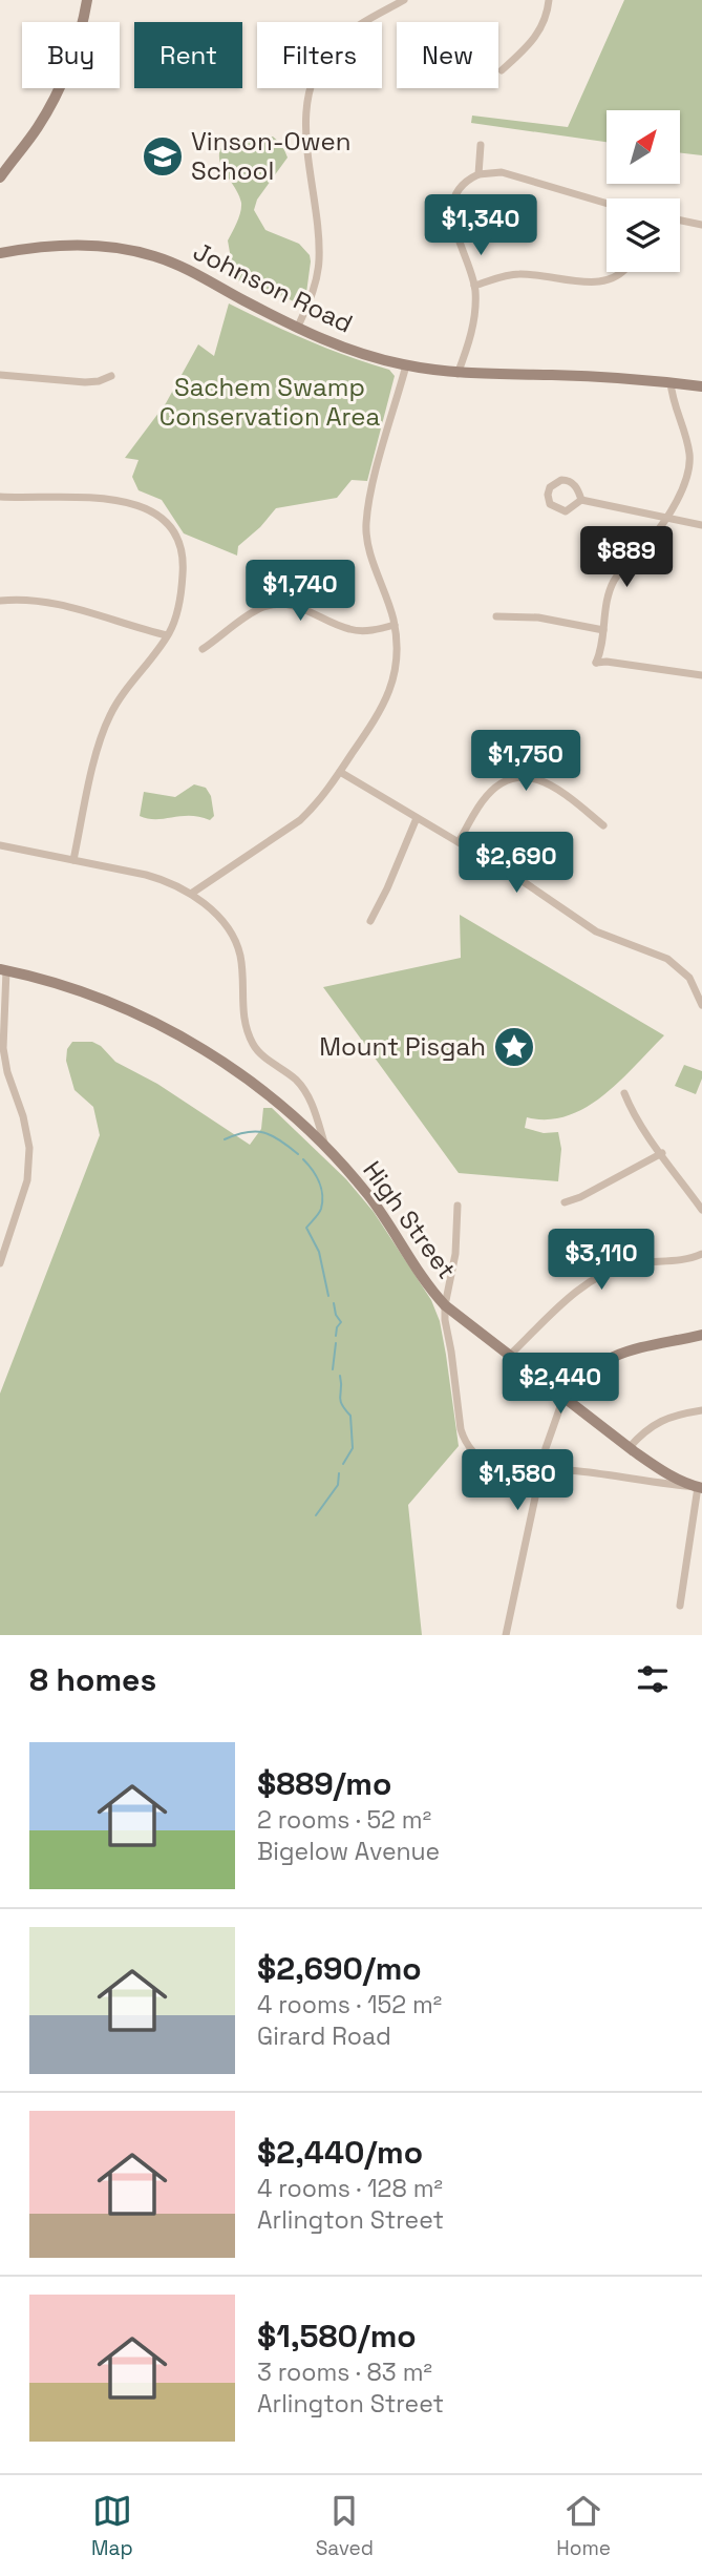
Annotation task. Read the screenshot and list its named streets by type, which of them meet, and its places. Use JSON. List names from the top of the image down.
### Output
{
  "streets": {
    "street": ["Johnson Road", "High Street"]
  },
  "parks": ["Sachem Swamp Conservation Area"],
  "places": {
    "school or university": ["Vinson-Owen School"],
    "place": ["Mount Pisgah"]
  },
  "north": "top right",
  "page": {
    "chip": [
      "Buy",
      "Rent",
      "Filters",
      "New"
    ],
    "price": [
      "$1,340",
      "$889",
      "$1,740",
      "$1,750",
      "$2,690",
      "$3,110",
      "$2,440",
      "$1,580"
    ],
    "heading": "8 homes",
    "list": [
      {
        "name": "$889/mo",
        "note": "2 rooms · 52 m² · Bigelow Avenue"
      },
      {
        "name": "$2,690/mo",
        "note": "4 rooms · 152 m² · Girard Road"
      },
      {
        "name": "$2,440/mo",
        "note": "4 rooms · 128 m² · Arlington Street"
      },
      {
        "name": "$1,580/mo",
        "note": "3 rooms · 83 m² · Arlington Street"
      }
    ],
    "tabs": ["Map", "Saved", "Home"]
  }
}
